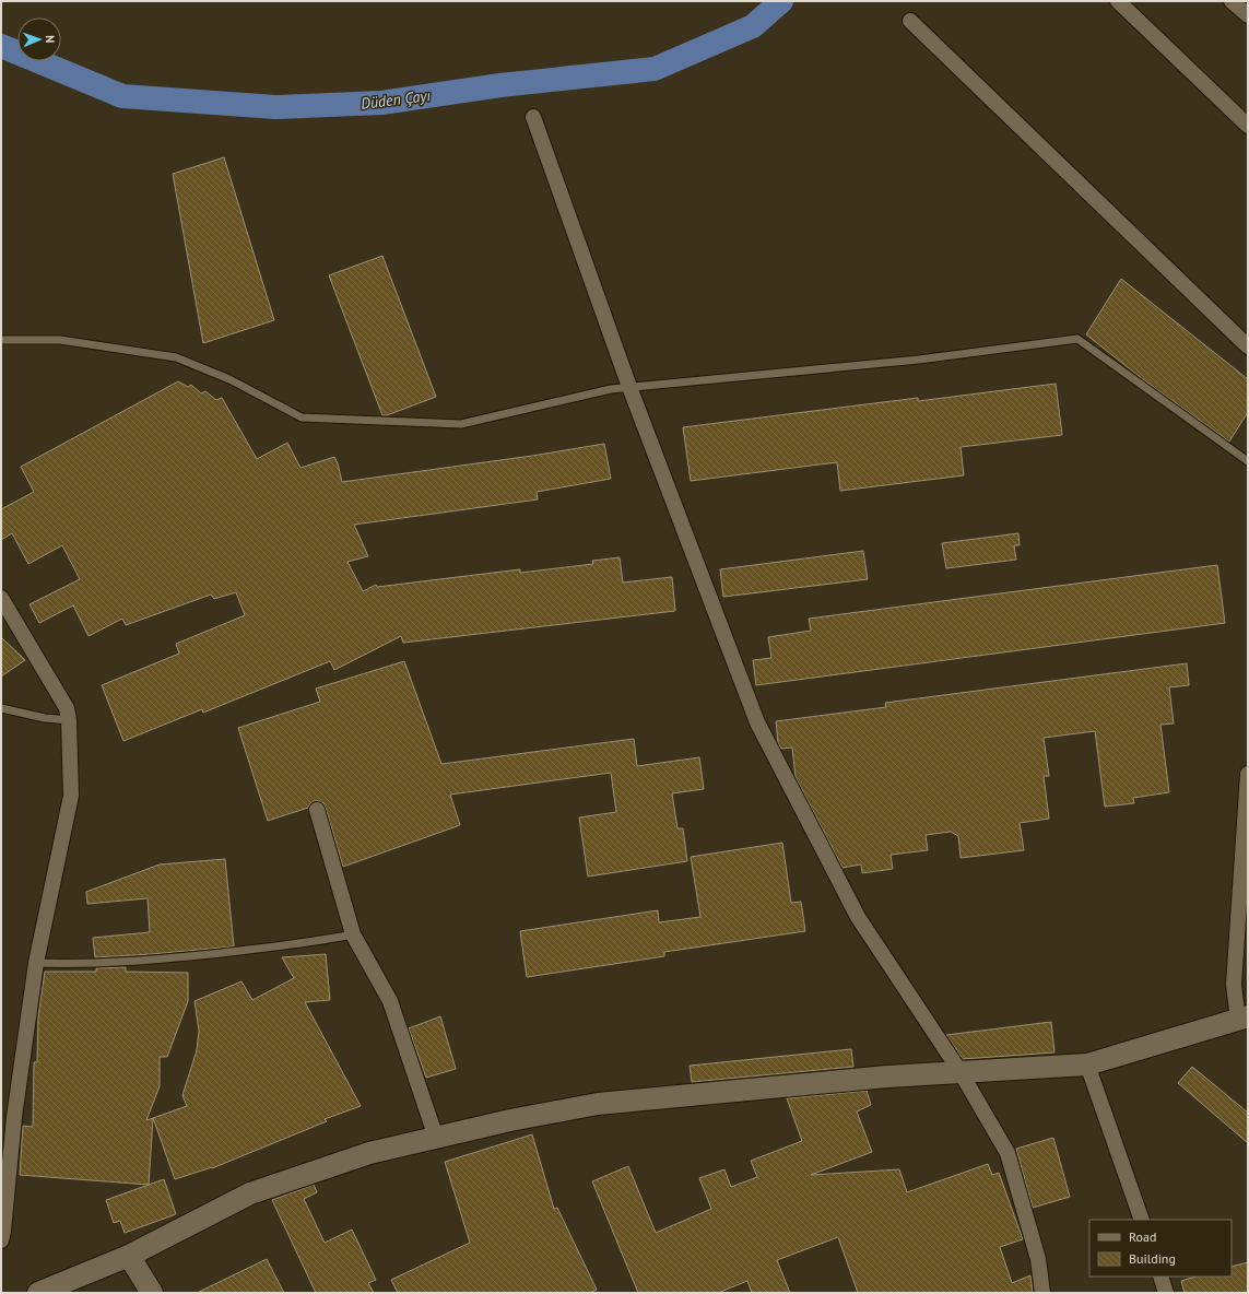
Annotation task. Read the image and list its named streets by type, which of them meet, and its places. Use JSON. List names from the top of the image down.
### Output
{
  "water": ["Düden Çayı"],
  "legend": ["Road", "Building"],
  "north": "right"
}
